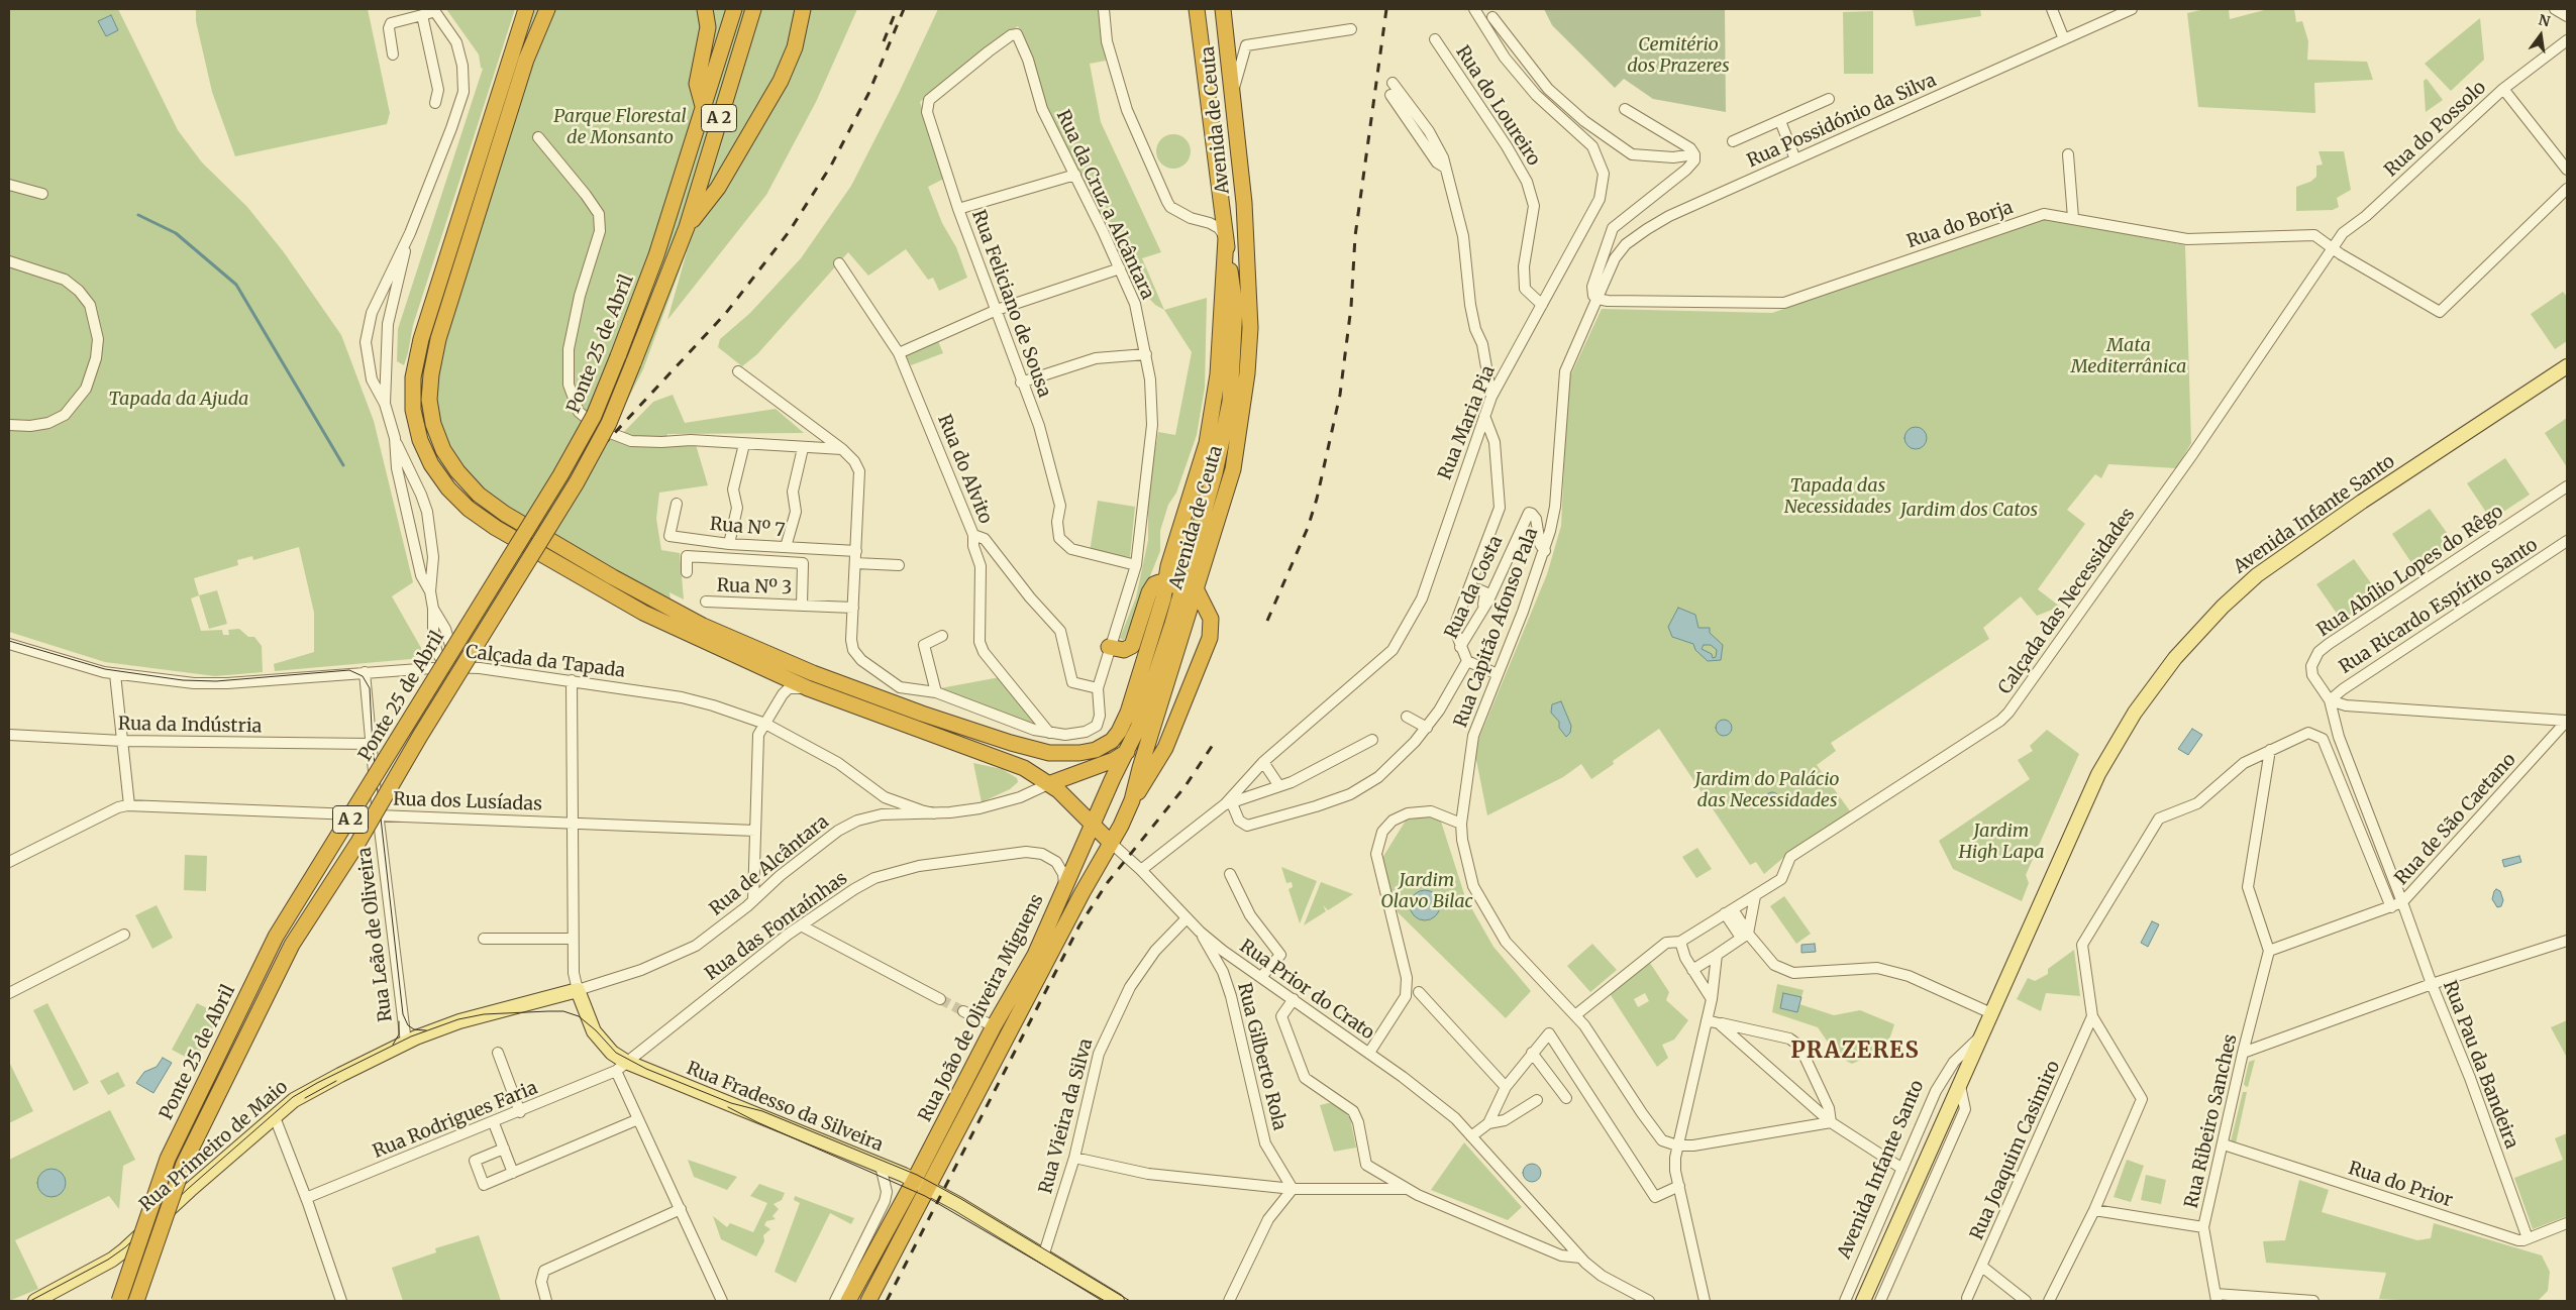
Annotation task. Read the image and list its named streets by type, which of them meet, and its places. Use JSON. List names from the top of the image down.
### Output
{
  "streets": {
    "highway": [
      "A 2",
      "Avenida de Ceuta",
      "Ponte 25 de Abril",
      "Rua João de Oliveira Miguens"
    ],
    "main road": ["Avenida Infante Santo", "Rua Fradesso da Silveira", "Rua Primeiro de Maio"],
    "street": [
      "Rua do Loureiro",
      "Rua Possidónio da Silva",
      "Rua do Possolo",
      "Rua da Cruz a Alcântara",
      "Rua do Borja",
      "Rua Feliciano de Sousa",
      "Rua Maria Pia",
      "Rua do Alvito",
      "Rua Nº 7",
      "Rua Abílio Lopes do Rêgo",
      "Rua Nº 3",
      "Rua da Costa",
      "Calçada das Necessidades",
      "Rua Ricardo Espírito Santo",
      "Rua Capitão Afonso Pala",
      "Calçada da Tapada",
      "Rua da Indústria",
      "Rua dos Lusíadas",
      "Rua de São Caetano",
      "Rua de Alcântara",
      "Rua das Fontaínhas",
      "Rua Leão de Oliveira",
      "Rua Prior do Crato",
      "Rua Gilberto Rola",
      "Rua Pau da Bandeira",
      "Rua Vieira da Silva",
      "Rua Rodrigues Faria",
      "Rua Ribeiro Sanches",
      "Rua Joaquim Casimiro",
      "Rua do Prior"
    ]
  },
  "crossings": [
    ["Rua do Loureiro", "Rua Maria Pia"],
    ["A 2", "Ponte 25 de Abril"],
    ["Avenida de Ceuta", "Rua Prior do Crato"],
    ["Avenida de Ceuta", "Rua João de Oliveira Miguens"],
    ["Rua Possidónio da Silva", "Rua do Borja"],
    ["Rua Possidónio da Silva", "Rua Capitão Afonso Pala"],
    ["Rua do Possolo", "Rua do Borja"],
    ["Rua do Possolo", "Calçada das Necessidades"],
    ["Rua da Cruz a Alcântara", "Rua Feliciano de Sousa"],
    ["Rua da Cruz a Alcântara", "Rua do Alvito"],
    ["Rua do Borja", "Calçada das Necessidades"],
    ["Rua do Borja", "Rua Capitão Afonso Pala"],
    ["Rua Maria Pia", "Rua da Costa"],
    ["Rua Abílio Lopes do Rêgo", "Rua Ricardo Espírito Santo"],
    ["Rua Abílio Lopes do Rêgo", "Rua Pau da Bandeira"],
    ["Rua da Costa", "Rua Capitão Afonso Pala"],
    ["Rua Ricardo Espírito Santo", "Rua Pau da Bandeira"],
    ["Calçada da Tapada", "Rua de Alcântara"],
    ["Calçada da Tapada", "Rua Leão de Oliveira"],
    ["Rua da Indústria", "Rua Leão de Oliveira"],
    ["Rua dos Lusíadas", "Rua Leão de Oliveira"],
    ["Rua de São Caetano", "Rua Pau da Bandeira"],
    ["Rua de São Caetano", "Rua Ribeiro Sanches"],
    ["Rua de Alcântara", "Rua Fradesso da Silveira"],
    ["Rua de Alcântara", "Rua Primeiro de Maio"],
    ["Rua das Fontaínhas", "Rua João de Oliveira Miguens"],
    ["Rua das Fontaínhas", "Rua Fradesso da Silveira"],
    ["Rua das Fontaínhas", "Rua Rodrigues Faria"],
    ["Rua Leão de Oliveira", "Rua Primeiro de Maio"],
    ["Rua Prior do Crato", "Rua João de Oliveira Miguens"],
    ["Rua Prior do Crato", "Rua Gilberto Rola"],
    ["Rua Prior do Crato", "Rua Vieira da Silva"],
    ["Rua João de Oliveira Miguens", "Rua Fradesso da Silveira"],
    ["Rua Pau da Bandeira", "Rua do Prior"],
    ["Rua Fradesso da Silveira", "Rua Vieira da Silva"],
    ["Rua Fradesso da Silveira", "Rua Rodrigues Faria"],
    ["Rua Fradesso da Silveira", "Rua Primeiro de Maio"],
    ["Rua Ribeiro Sanches", "Rua do Prior"]
  ],
  "districts": ["PRAZERES"],
  "parks": [
    "Cemitério dos Prazeres",
    "Parque Florestal de Monsanto",
    "Mata Mediterrânica",
    "Tapada da Ajuda",
    "Tapada das Necessidades",
    "Jardim dos Catos",
    "Jardim do Palácio das Necessidades",
    "Jardim High Lapa",
    "Jardim Olavo Bilac"
  ],
  "north": "top"
}
